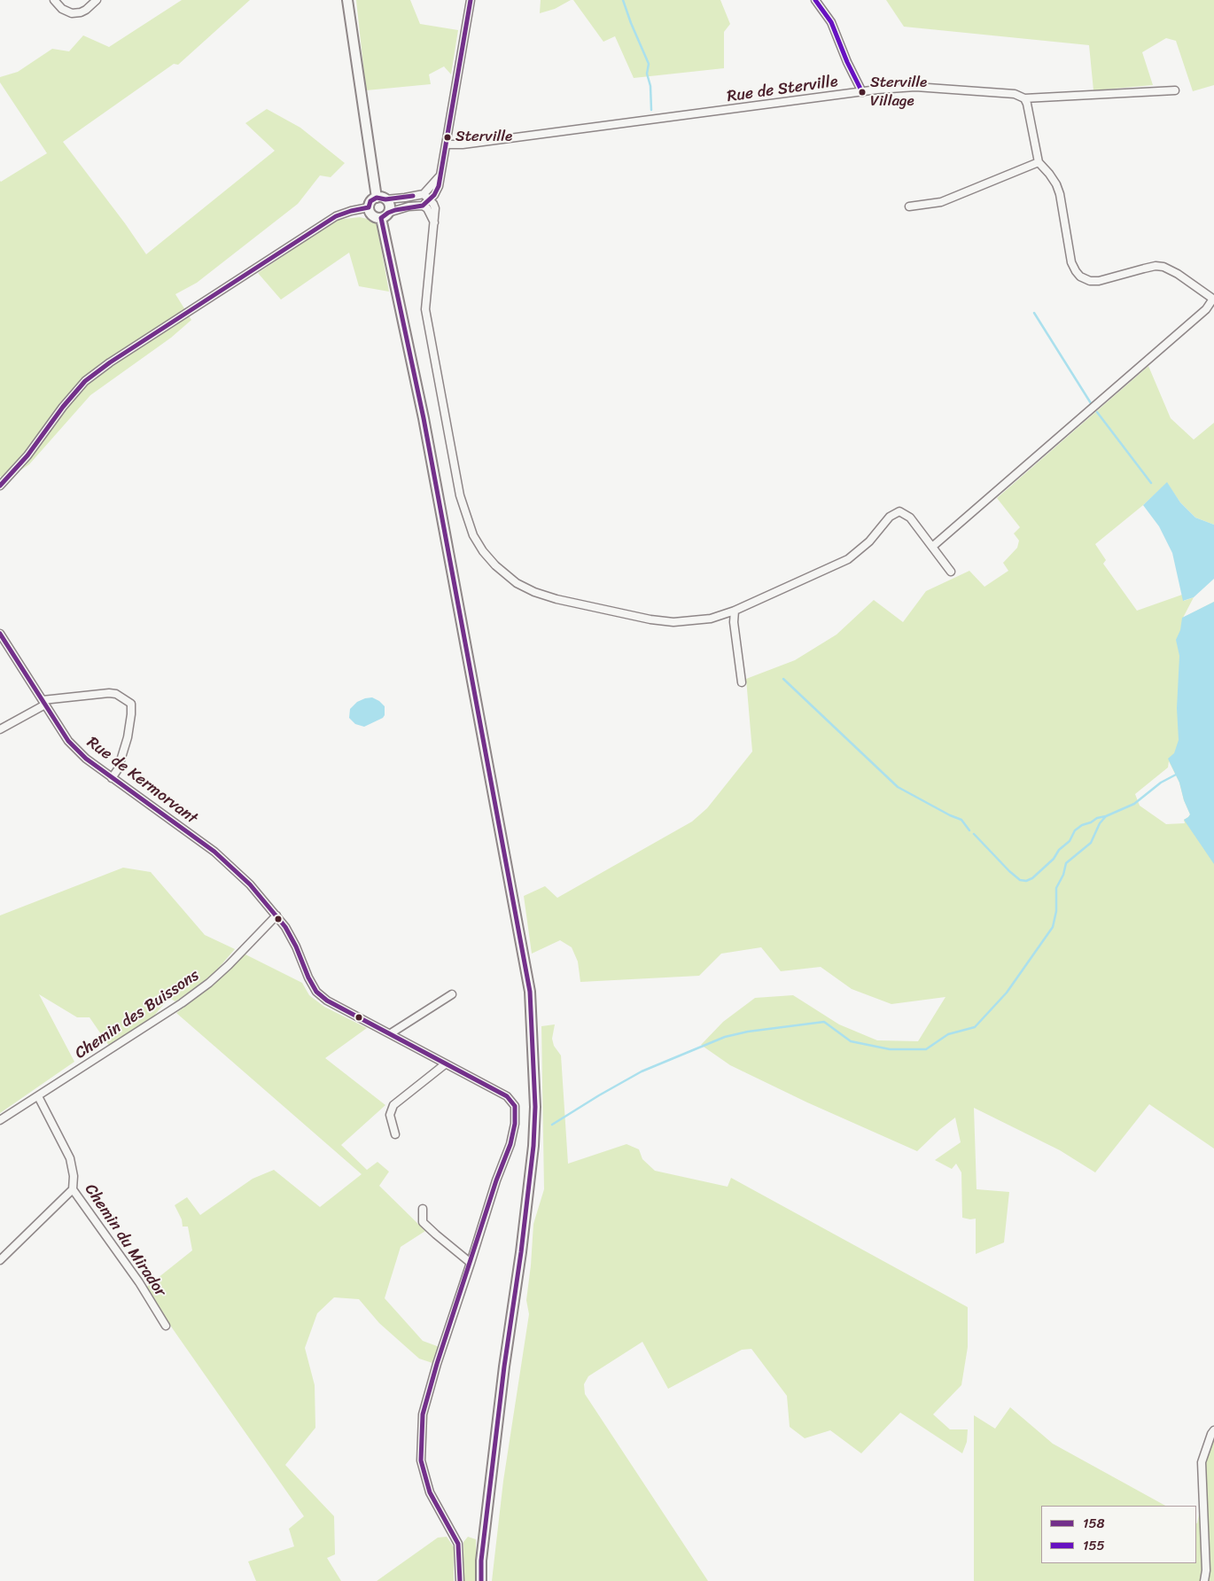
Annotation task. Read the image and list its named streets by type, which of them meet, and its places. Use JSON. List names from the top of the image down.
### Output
{
  "streets": {
    "street": [
      "Rue de Sterville",
      "Rue de Kermorvant",
      "Chemin des Buissons",
      "Chemin du Mirador"
    ]
  },
  "crossings": [
    ["Rue de Kermorvant", "Chemin des Buissons"],
    ["Chemin des Buissons", "Chemin du Mirador"]
  ],
  "places": ["Sterville Village", "Sterville"],
  "lines": ["transit line 158", "transit line 155"],
  "legend": ["158", "155"]
}
